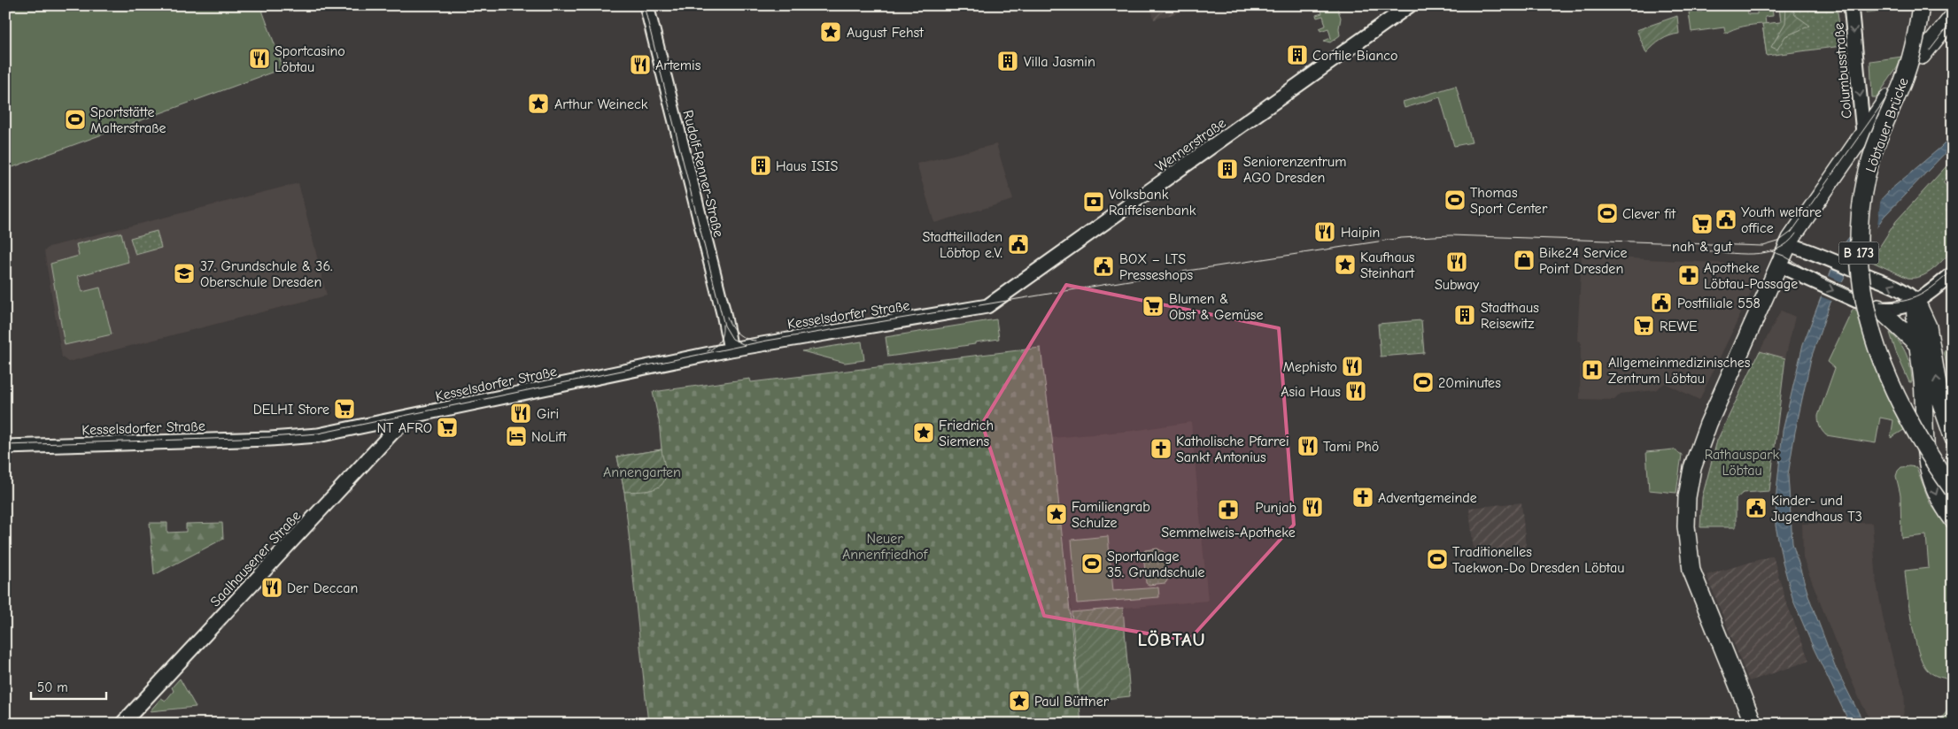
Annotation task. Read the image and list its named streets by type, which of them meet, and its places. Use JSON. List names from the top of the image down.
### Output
{
  "streets": {
    "main road": ["Löbtauer Brücke", "B 173"],
    "street": [
      "Columbusstraße",
      "Wernerstraße",
      "Rudolf-Renner-Straße",
      "Kesselsdorfer Straße",
      "Saalhausener Straße"
    ]
  },
  "crossings": [
    ["Wernerstraße", "Kesselsdorfer Straße"],
    ["Rudolf-Renner-Straße", "Kesselsdorfer Straße"],
    ["Kesselsdorfer Straße", "Saalhausener Straße"]
  ],
  "one_way": ["Columbusstraße"],
  "districts": ["LÖBTAU"],
  "parks": ["Rathauspark Löbtau", "Annengarten", "Neuer Annenfriedhof"],
  "places": {
    "place": [
      "August Fehst",
      "Arthur Weineck",
      "Kaufhaus Steinhart",
      "Friedrich Siemens",
      "Familiengrab Schulze",
      "Paul Büttner"
    ],
    "building": [
      "Cortile Bianco",
      "Villa Jasmin",
      "Haus ISIS",
      "Seniorenzentrum AGO Dresden",
      "Stadthaus Reisewitz"
    ],
    "restaurant": [
      "Sportcasino Löbtau",
      "Artemis",
      "Haipin",
      "Subway",
      "Mephisto",
      "Asia Haus",
      "Giri",
      "Tami Phö",
      "Punjab",
      "Der Deccan"
    ],
    "sports": [
      "Sportstätte Malterstraße",
      "Thomas Sport Center",
      "Clever fit",
      "20minutes",
      "Traditionelles Taekwon-Do Dresden Löbtau",
      "Sportanlage 35. Grundschule"
    ],
    "bank": ["Volksbank Raiffeisenbank"],
    "public building": [
      "Youth welfare office",
      "Stadtteilladen Löbtop e.V.",
      "BOX – LTS Presseshops",
      "Postfiliale 558",
      "Kinder- und Jugendhaus T3"
    ],
    "supermarket": [
      "nah & gut",
      "Blumen & Obst & Gemüse",
      "REWE",
      "DELHI Store",
      "NT AFRO"
    ],
    "shop": ["Bike24 Service Point Dresden"],
    "school or university": ["37. Grundschule & 36. Oberschule Dresden"],
    "pharmacy": ["Apotheke Löbtau-Passage", "Semmelweis-Apotheke"],
    "hospital": ["Allgemeinmedizinisches Zentrum Löbtau"],
    "hotel": ["NoLift"],
    "church": ["Katholische Pfarrei Sankt Antonius", "Adventgemeinde"]
  },
  "scale_bar": "50 m"
}
